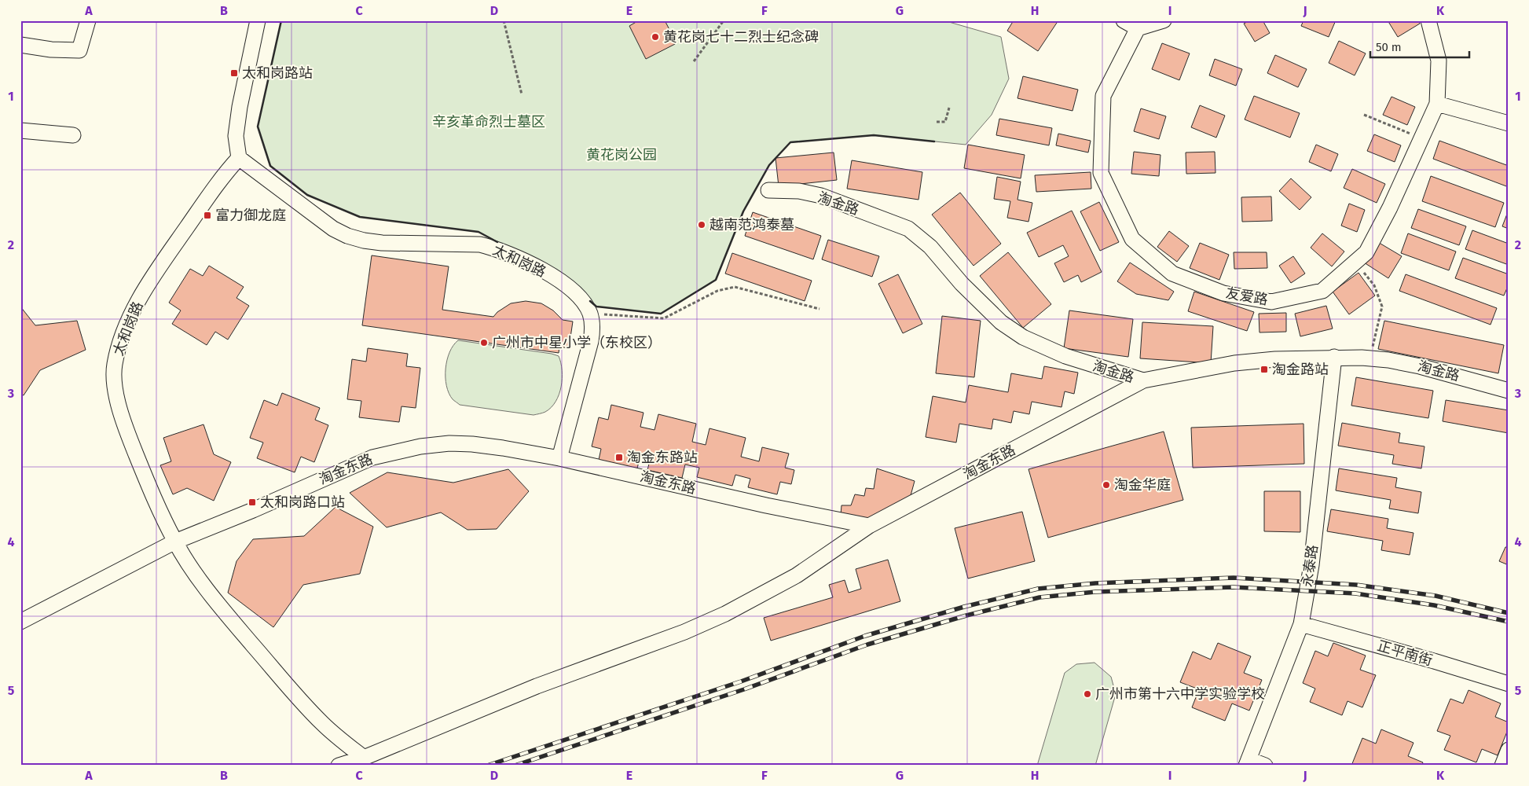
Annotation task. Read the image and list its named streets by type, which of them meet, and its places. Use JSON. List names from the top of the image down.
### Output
{
  "streets": {
    "street": [
      "淘金路",
      "太和岗路",
      "友爱路",
      "淘金东路",
      "永泰路",
      "正平南街"
    ]
  },
  "crossings": [
    ["淘金路", "淘金东路"],
    ["淘金路", "永泰路"],
    ["太和岗路", "淘金东路"],
    ["永泰路", "正平南街"]
  ],
  "parks": ["辛亥革命烈士墓区", "黄花岗公园"],
  "places": {
    "other": [
      "黄花岗七十二烈士纪念碑",
      "越南范鸿泰墓",
      "广州市中星小学（东校区）",
      "淘金华庭",
      "广州市第十六中学实验学校"
    ],
    "transit": [
      "太和岗路站",
      "富力御龙庭",
      "淘金路站",
      "淘金东路站",
      "太和岗路口站"
    ]
  },
  "scale_bar": "50 m",
  "grid": {
    "columns": [
      "A",
      "B",
      "C",
      "D",
      "E",
      "F",
      "G",
      "H",
      "I",
      "J",
      "K"
    ],
    "rows": [
      "1",
      "2",
      "3",
      "4",
      "5"
    ]
  }
}
